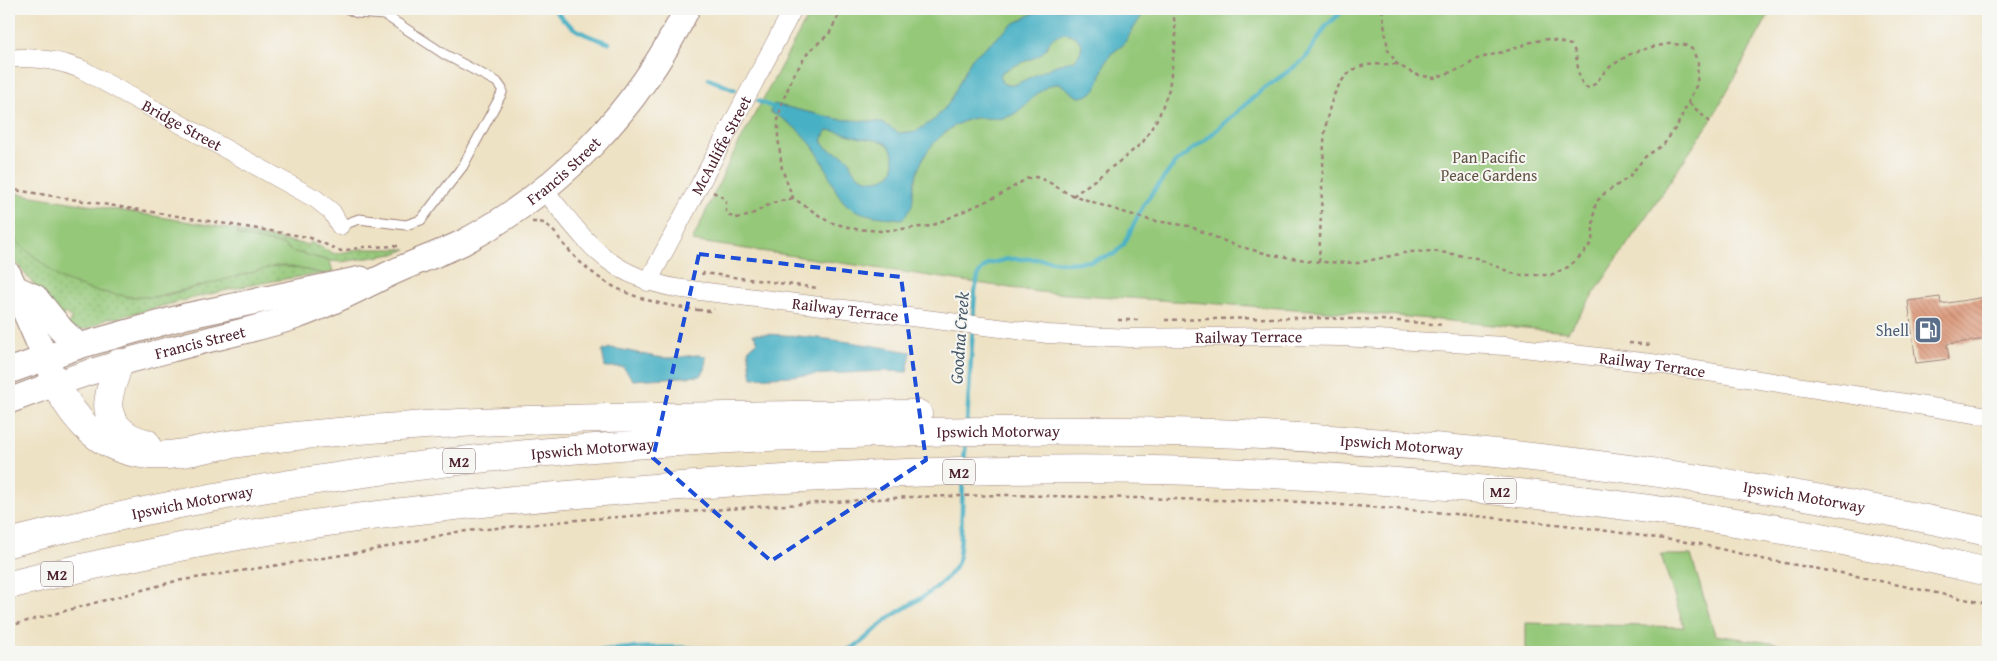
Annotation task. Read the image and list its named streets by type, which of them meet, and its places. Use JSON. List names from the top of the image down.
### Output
{
  "streets": {
    "highway": ["Ipswich Motorway", "M2"],
    "main road": ["Francis Street"],
    "street": ["Bridge Street", "McAuliffe Street", "Railway Terrace"]
  },
  "crossings": [
    ["McAuliffe Street", "Railway Terrace"],
    ["Francis Street", "Railway Terrace"]
  ],
  "water": ["Goodna Creek"],
  "parks": ["Pan Pacific Peace Gardens"],
  "places": {
    "fuel station": ["Shell"]
  }
}
